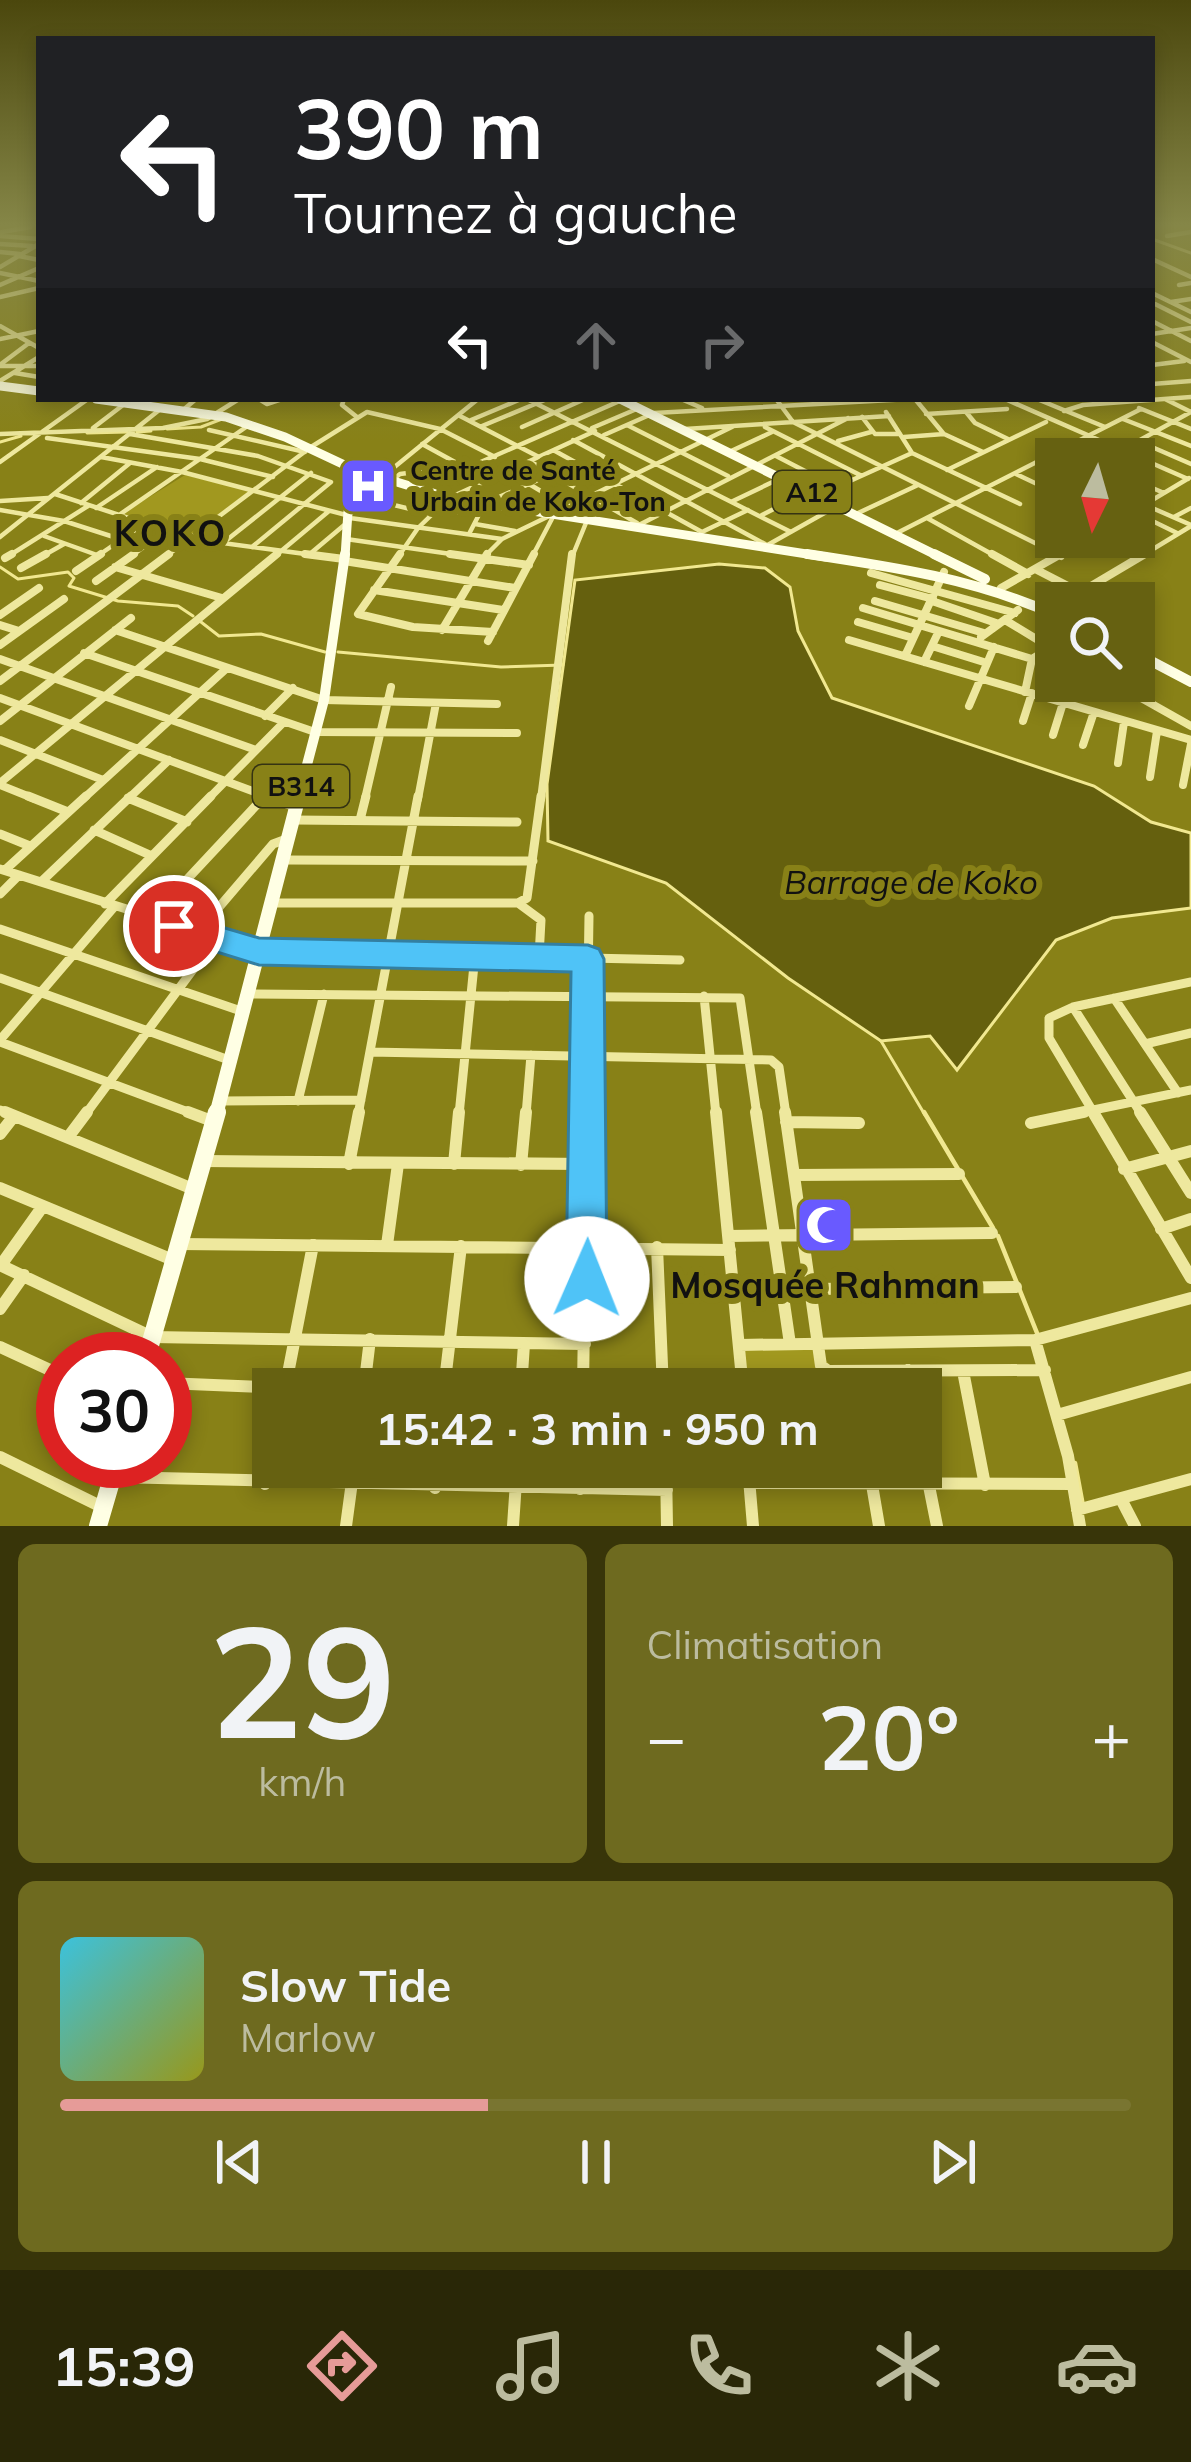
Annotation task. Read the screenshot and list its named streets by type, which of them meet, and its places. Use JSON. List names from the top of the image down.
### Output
{
  "streets": {
    "main road": ["A12", "B314"]
  },
  "crossings": [
    ["A12", "B314"]
  ],
  "districts": ["KOKO"],
  "water": ["Barrage de Koko"],
  "places": {
    "hospital": ["Centre de Santé Urbain de Koko-Ton"],
    "mosque": ["Mosquée Rahman"]
  },
  "north": "bottom",
  "page": {
    "turn": ["390 m", "Tournez à gauche"],
    "limit": "30",
    "trip": "15:42 · 3 min · 950 m",
    "tile": [
      ["29", "km/h"],
      "Climatisation"
    ],
    "heat": ["−", "20°", "+"],
    "song": ["Slow Tide", "Marlow"],
    "tabs": "15:39"
  }
}
